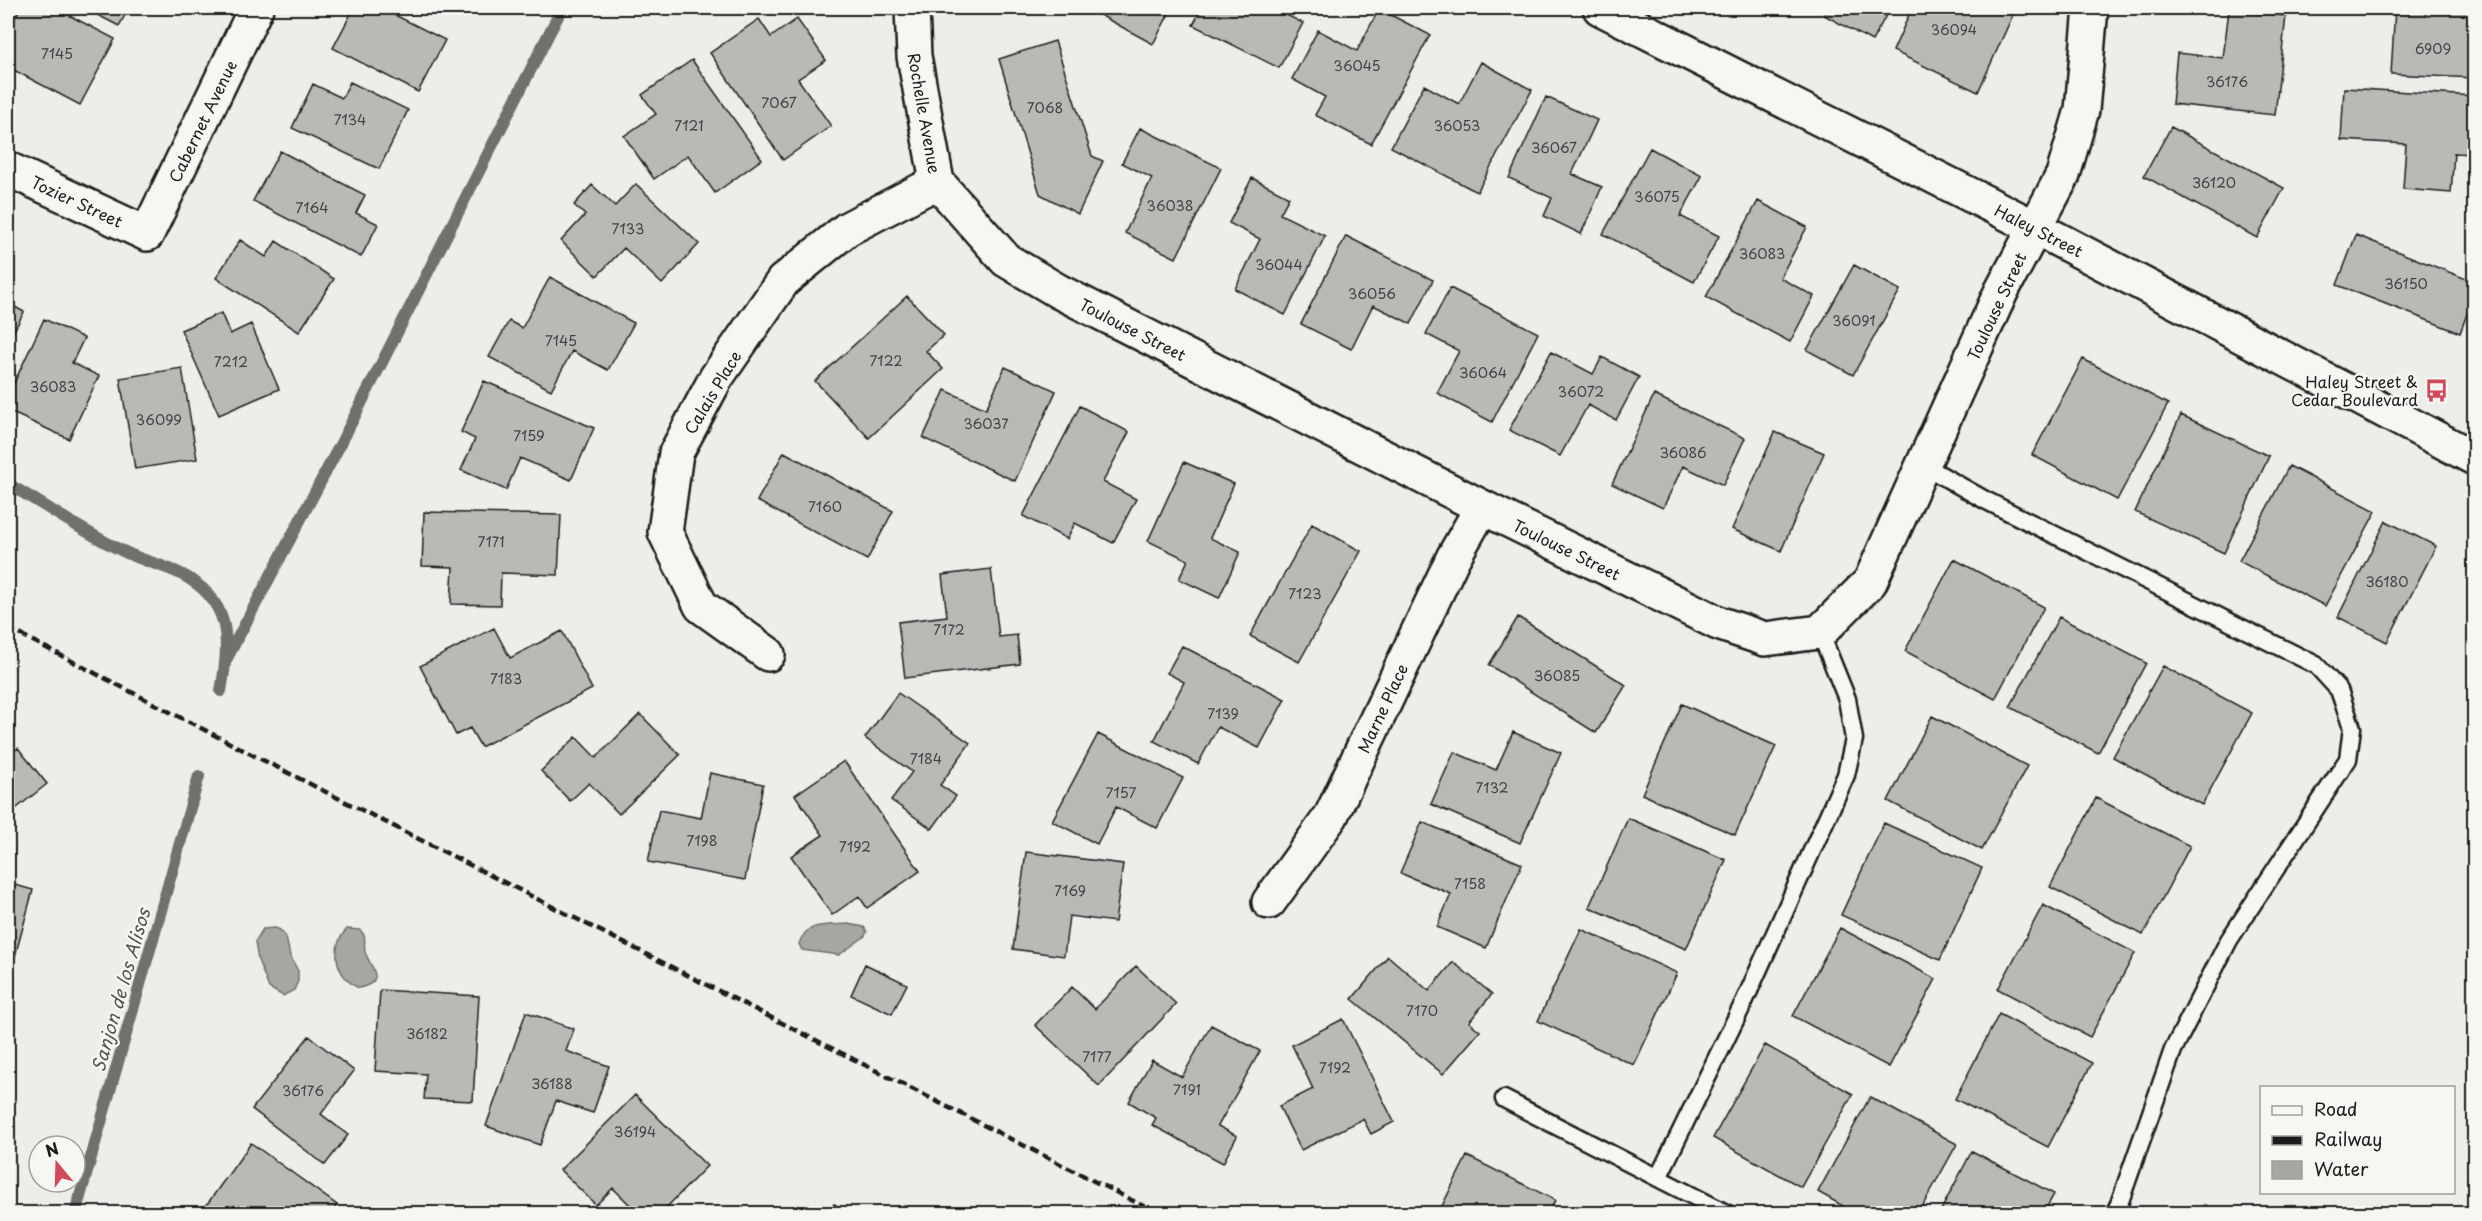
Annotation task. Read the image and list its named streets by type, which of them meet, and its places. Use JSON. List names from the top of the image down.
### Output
{
  "streets": {
    "street": [
      "Rochelle Avenue",
      "Cabernet Avenue",
      "Tozier Street",
      "Haley Street",
      "Toulouse Street",
      "Calais Place",
      "Marne Place"
    ]
  },
  "crossings": [
    ["Rochelle Avenue", "Toulouse Street"],
    ["Rochelle Avenue", "Calais Place"],
    ["Cabernet Avenue", "Tozier Street"],
    ["Haley Street", "Toulouse Street"],
    ["Toulouse Street", "Calais Place"],
    ["Toulouse Street", "Marne Place"]
  ],
  "water": ["Sanjon de los Alisos"],
  "places": {
    "bus stop": ["Haley Street & Cedar Boulevard"]
  },
  "house_numbers": [
    "36094",
    "6909",
    "7145",
    "36045",
    "36176",
    "7067",
    "7068",
    "7134",
    "7121",
    "36053",
    "36067",
    "36120",
    "36075",
    "36038",
    "7164",
    "7133",
    "36083",
    "36044",
    "36150",
    "36056",
    "36091",
    "7145",
    "7122",
    "7212",
    "36064",
    "36083",
    "36072",
    "36099",
    "36037",
    "7159",
    "36086",
    "7160",
    "7171",
    "36180",
    "7123",
    "7172",
    "36085",
    "7183",
    "7139",
    "7184",
    "7132",
    "7157",
    "7198",
    "7192",
    "7158",
    "7169",
    "7170",
    "36182",
    "7177",
    "7192",
    "36188",
    "7191",
    "36176",
    "36194"
  ],
  "legend": ["Road", "Railway", "Water"],
  "north": "top"
}
